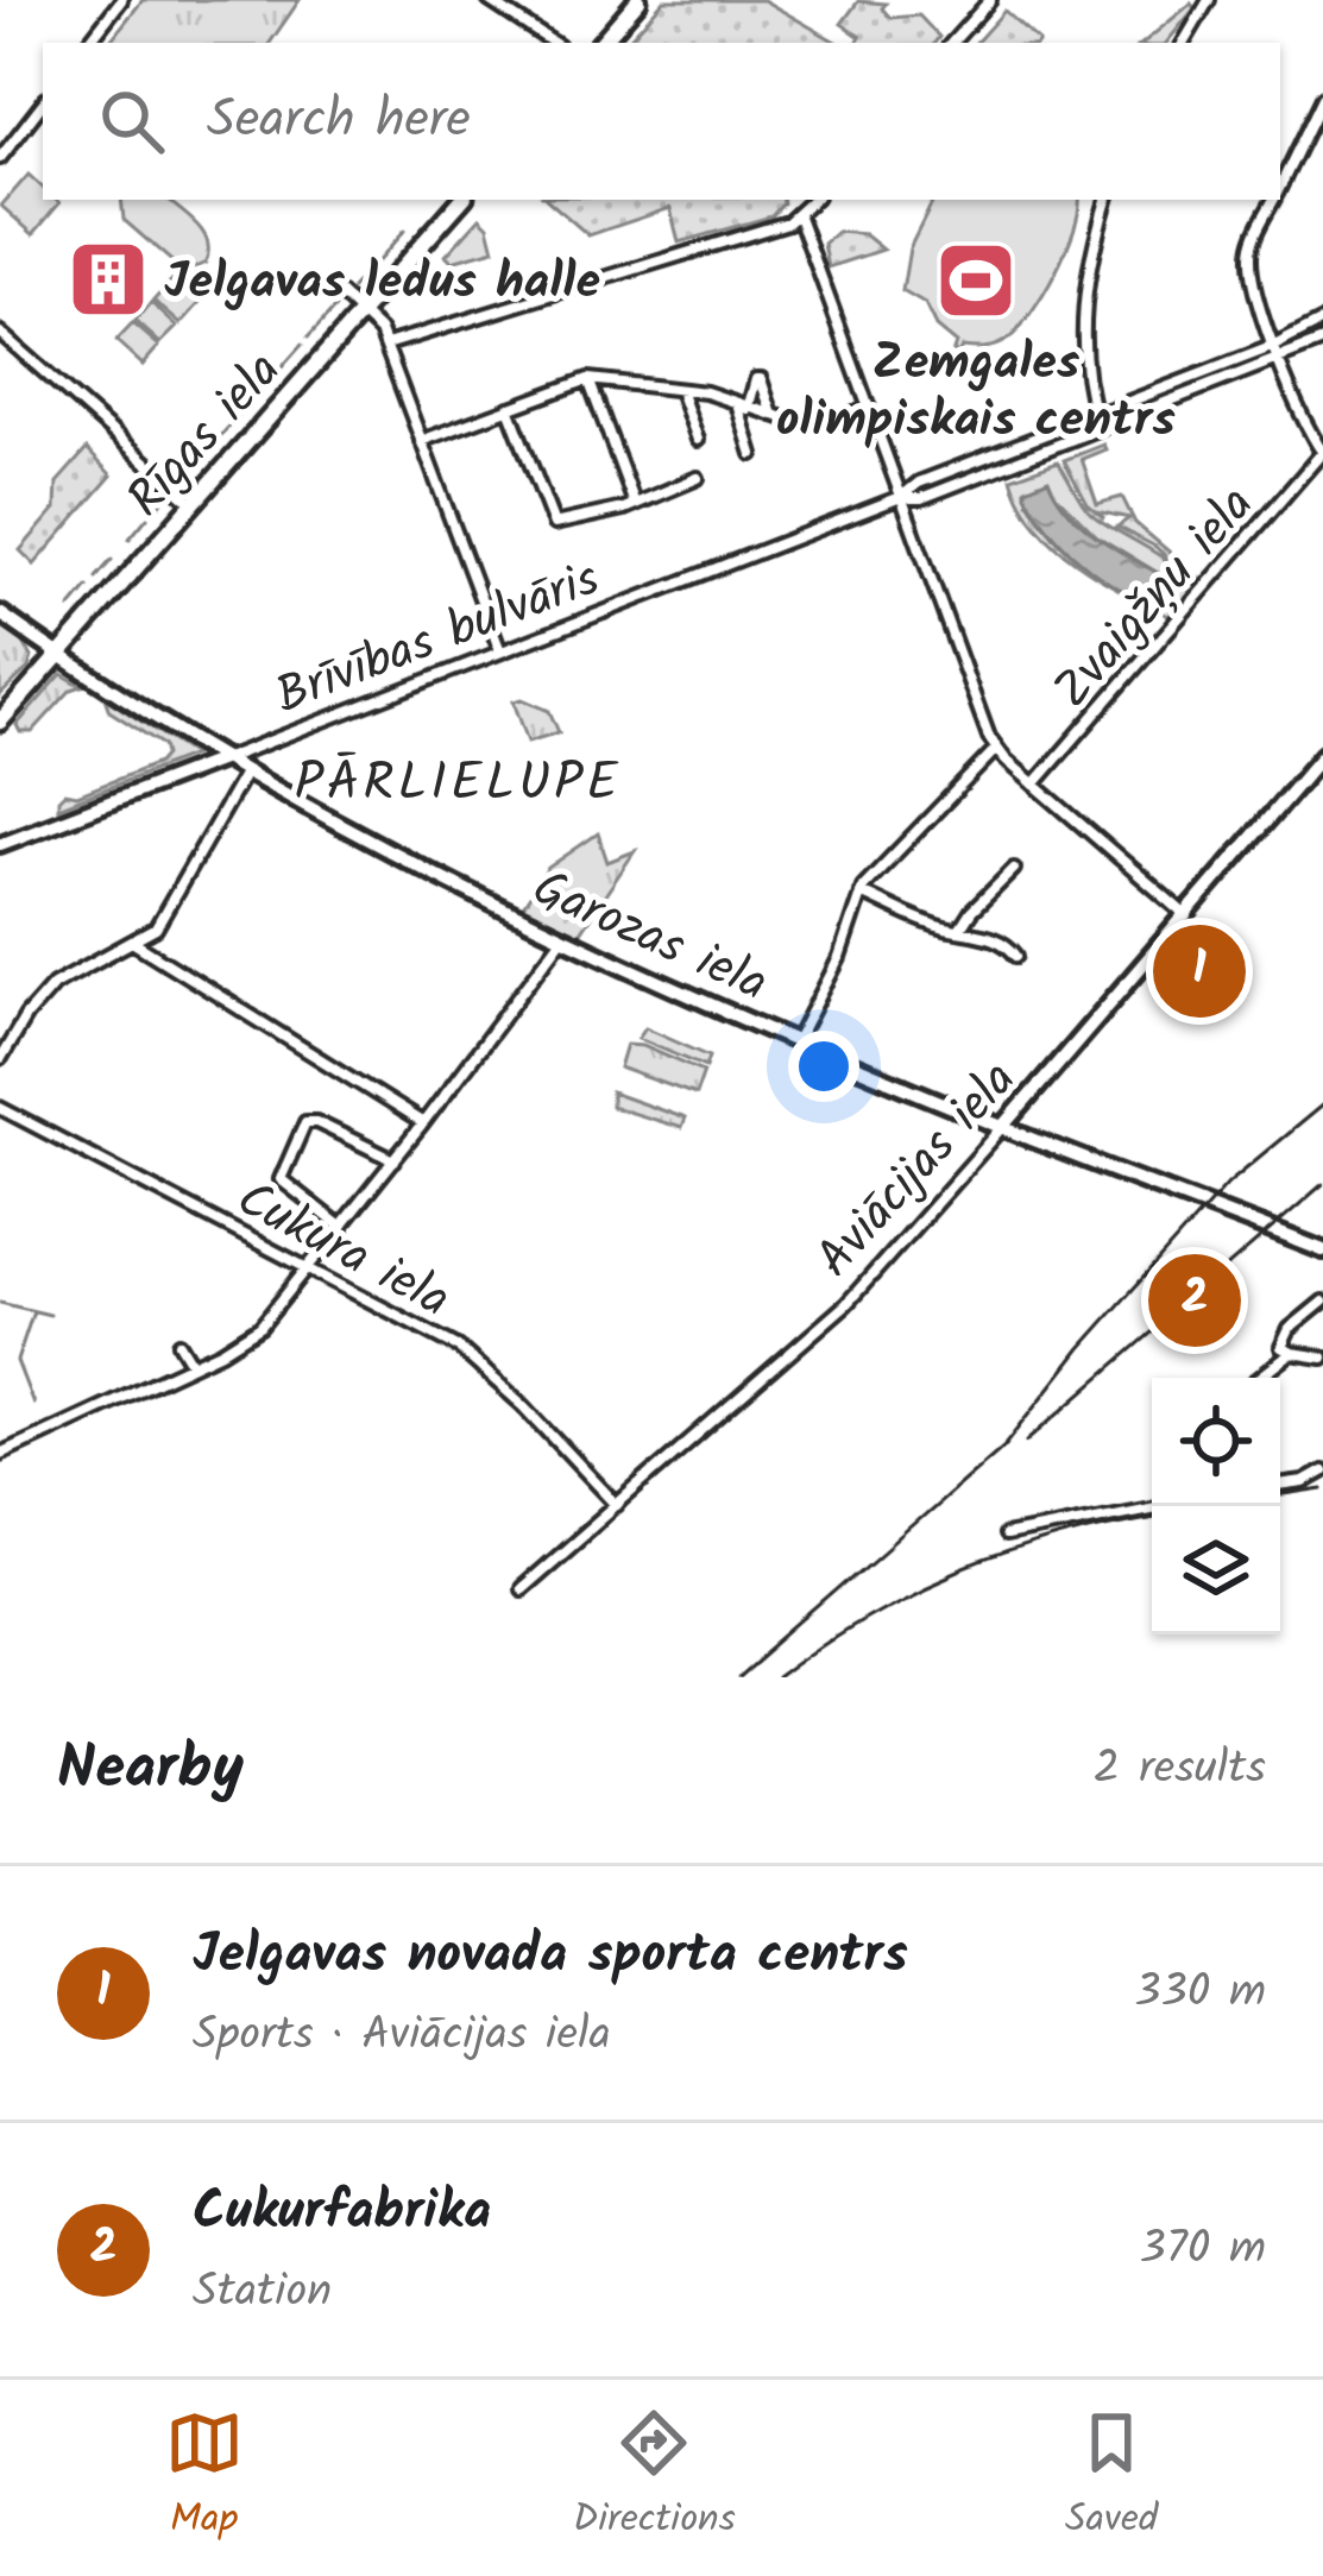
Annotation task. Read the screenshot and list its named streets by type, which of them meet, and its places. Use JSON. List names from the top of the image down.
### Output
{
  "streets": {
    "main road": [
      "Rīgas iela",
      "Brīvības bulvāris",
      "Garozas iela",
      "Aviācijas iela"
    ],
    "street": ["Zvaigžņu iela", "Cukura iela"]
  },
  "crossings": [
    ["Rīgas iela", "Garozas iela"],
    ["Brīvības bulvāris", "Garozas iela"],
    ["Garozas iela", "Aviācijas iela"],
    ["Aviācijas iela", "Cukura iela"]
  ],
  "districts": ["PĀRLIELUPE"],
  "places": {
    "building": ["Jelgavas ledus halle"],
    "sports": ["Zemgales olimpiskais centrs"]
  },
  "page": {
    "search": "Search here",
    "pins": ["1", "2"],
    "heading": ["Nearby", "2 results"],
    "list": [
      {
        "mark": "1",
        "name": "Jelgavas novada sporta centrs",
        "note": "Sports · Aviācijas iela",
        "value": "330 m"
      },
      {
        "mark": "2",
        "name": "Cukurfabrika",
        "note": "Station",
        "value": "370 m"
      }
    ],
    "nav": ["Map", "Directions", "Saved"]
  }
}
